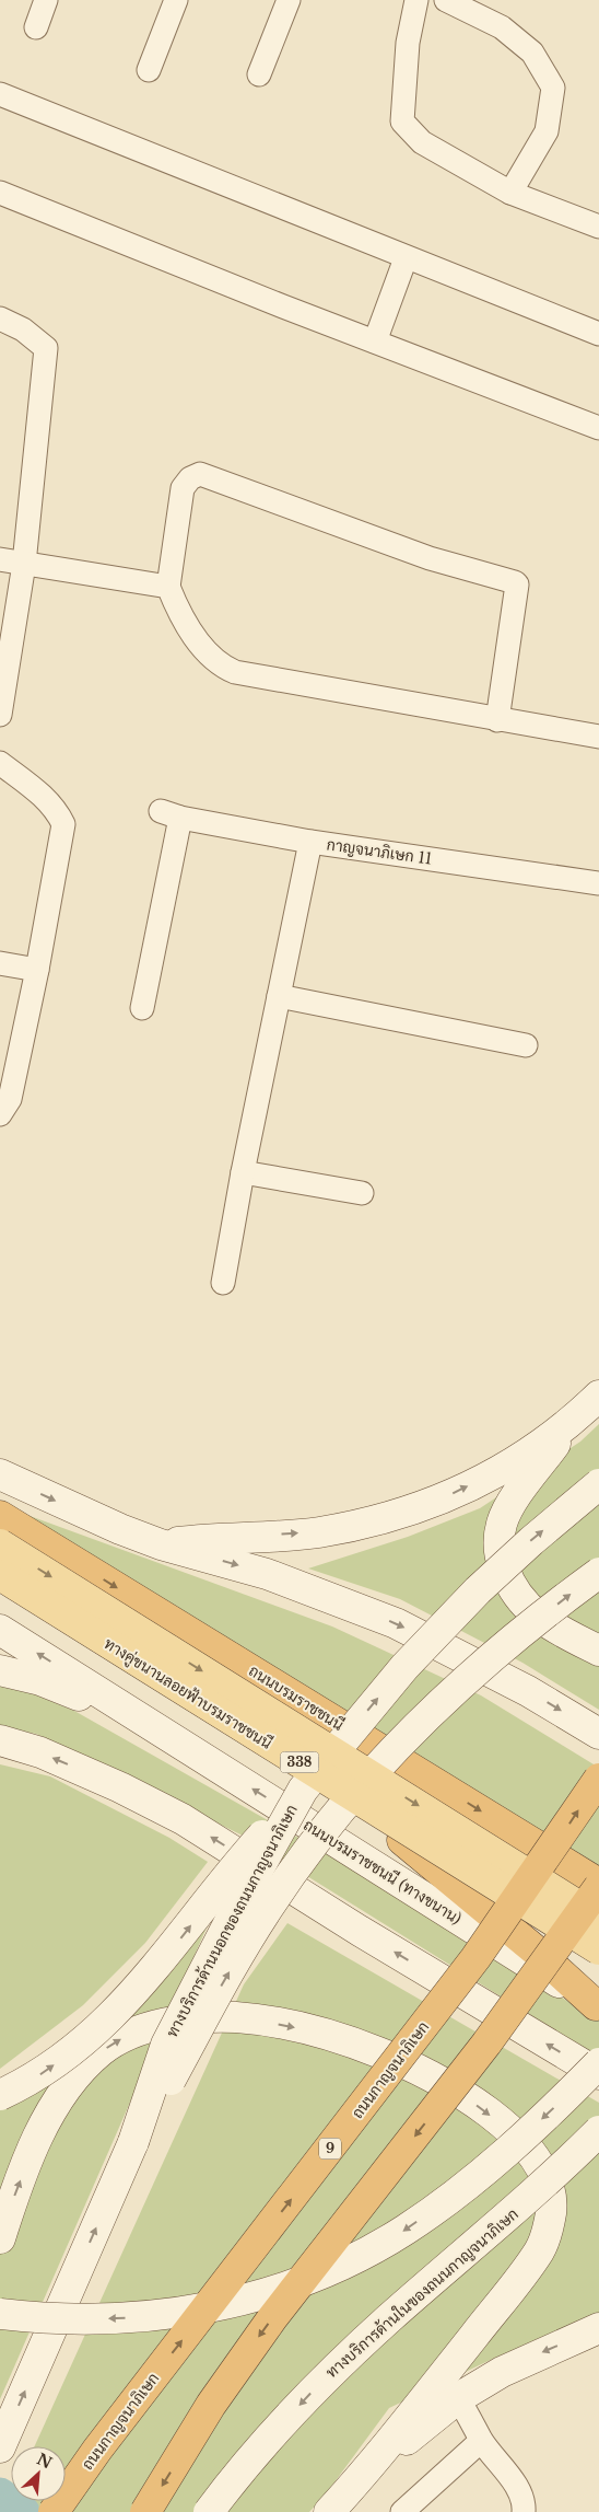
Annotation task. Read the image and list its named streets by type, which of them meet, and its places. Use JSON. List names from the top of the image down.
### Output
{
  "streets": {
    "highway": [
      "ถนนบรมราชชนนี",
      "338",
      "ถนนกาญจนาภิเษก",
      "9"
    ],
    "main road": [
      "ทางคู่ขนานลอยฟ้าบรมราชชนนี",
      "ถนนบรมราชชนนี (ทางขนาน)",
      "ทางบริการด้านนอกของถนนกาญจนาภิเษก",
      "ทางบริการด้านในของถนนกาญจนาภิเษก"
    ],
    "street": ["กาญจนาภิเษก 11"]
  },
  "north": "top right"
}
